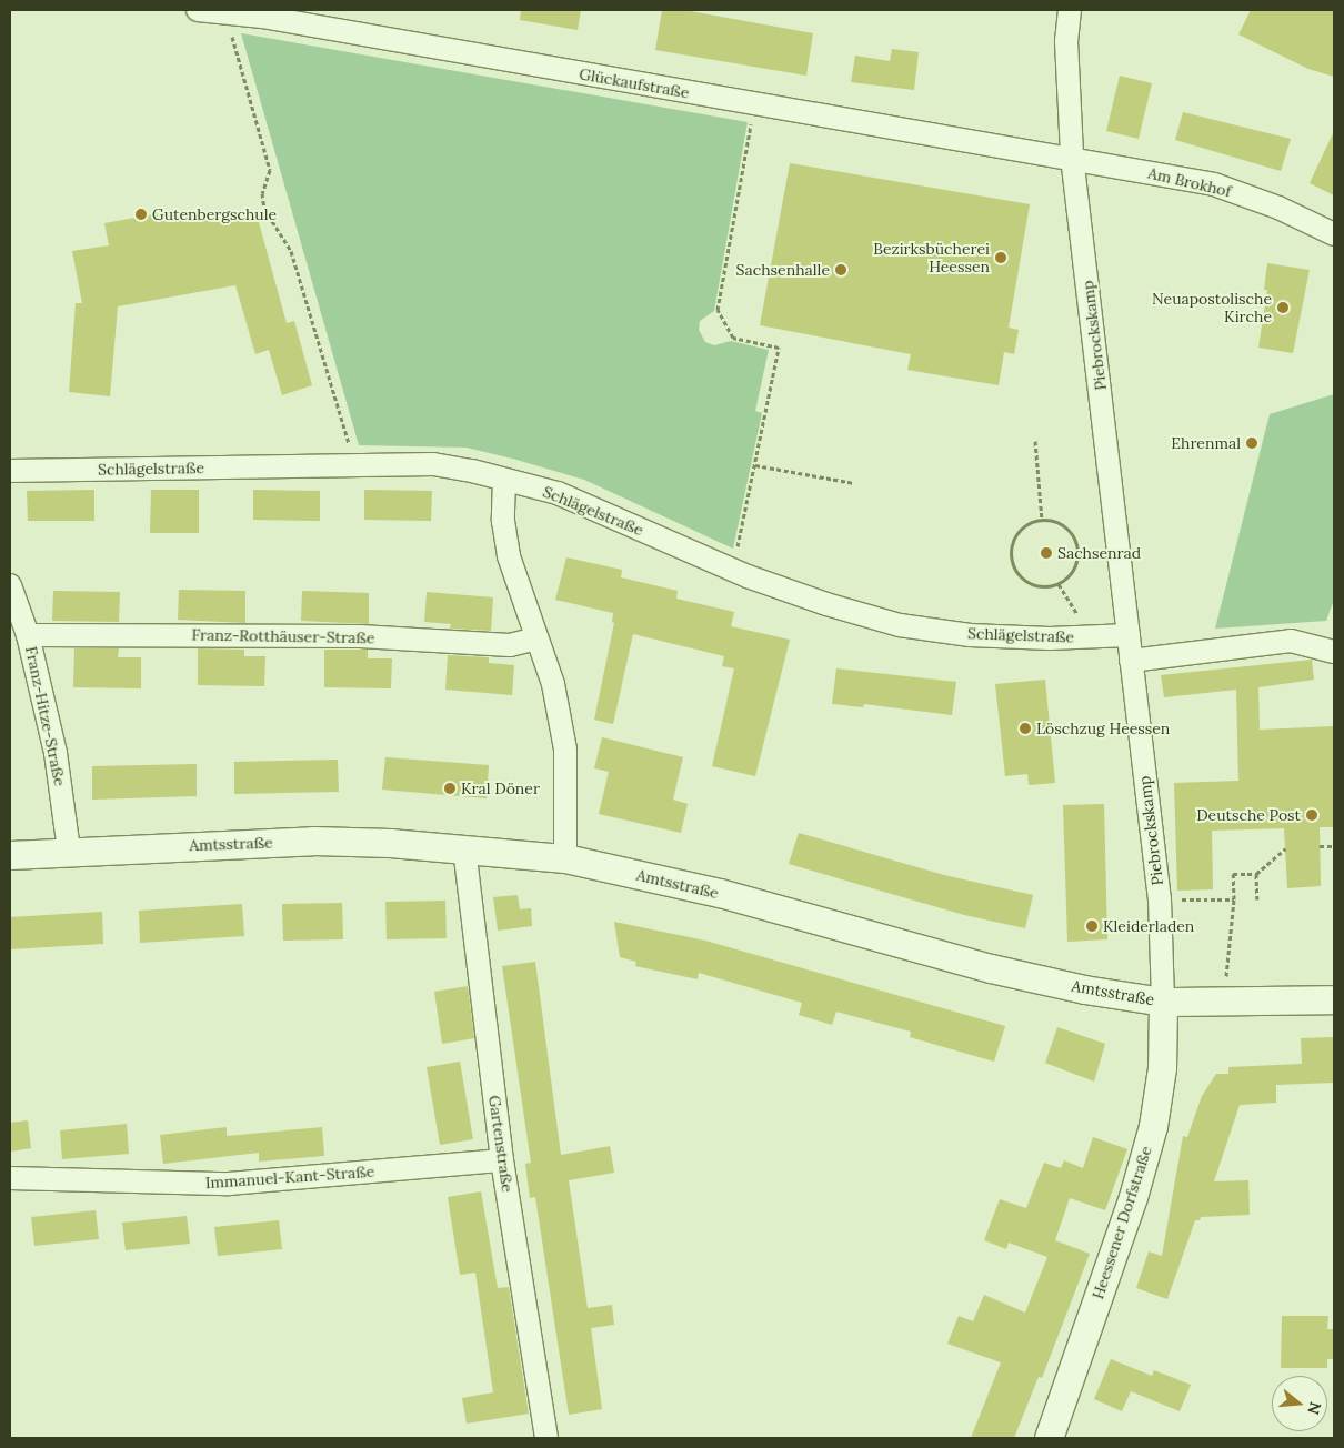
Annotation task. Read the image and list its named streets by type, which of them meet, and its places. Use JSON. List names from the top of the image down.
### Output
{
  "streets": {
    "street": [
      "Glückaufstraße",
      "Am Brokhof",
      "Piebrockskamp",
      "Schlägelstraße",
      "Franz-Rotthäuser-Straße",
      "Franz-Hitze-Straße",
      "Amtsstraße",
      "Gartenstraße",
      "Immanuel-Kant-Straße",
      "Heessener Dorfstraße"
    ]
  },
  "crossings": [
    ["Glückaufstraße", "Am Brokhof"],
    ["Glückaufstraße", "Piebrockskamp"],
    ["Am Brokhof", "Piebrockskamp"],
    ["Piebrockskamp", "Schlägelstraße"],
    ["Piebrockskamp", "Amtsstraße"],
    ["Piebrockskamp", "Heessener Dorfstraße"],
    ["Franz-Rotthäuser-Straße", "Franz-Hitze-Straße"],
    ["Franz-Hitze-Straße", "Amtsstraße"],
    ["Amtsstraße", "Gartenstraße"],
    ["Amtsstraße", "Heessener Dorfstraße"],
    ["Gartenstraße", "Immanuel-Kant-Straße"]
  ],
  "places": [
    "Gutenbergschule",
    "Bezirksbücherei Heessen",
    "Sachsenhalle",
    "Neuapostolische Kirche",
    "Ehrenmal",
    "Sachsenrad",
    "Löschzug Heessen",
    "Kral Döner",
    "Deutsche Post",
    "Kleiderladen"
  ],
  "north": "right"
}
